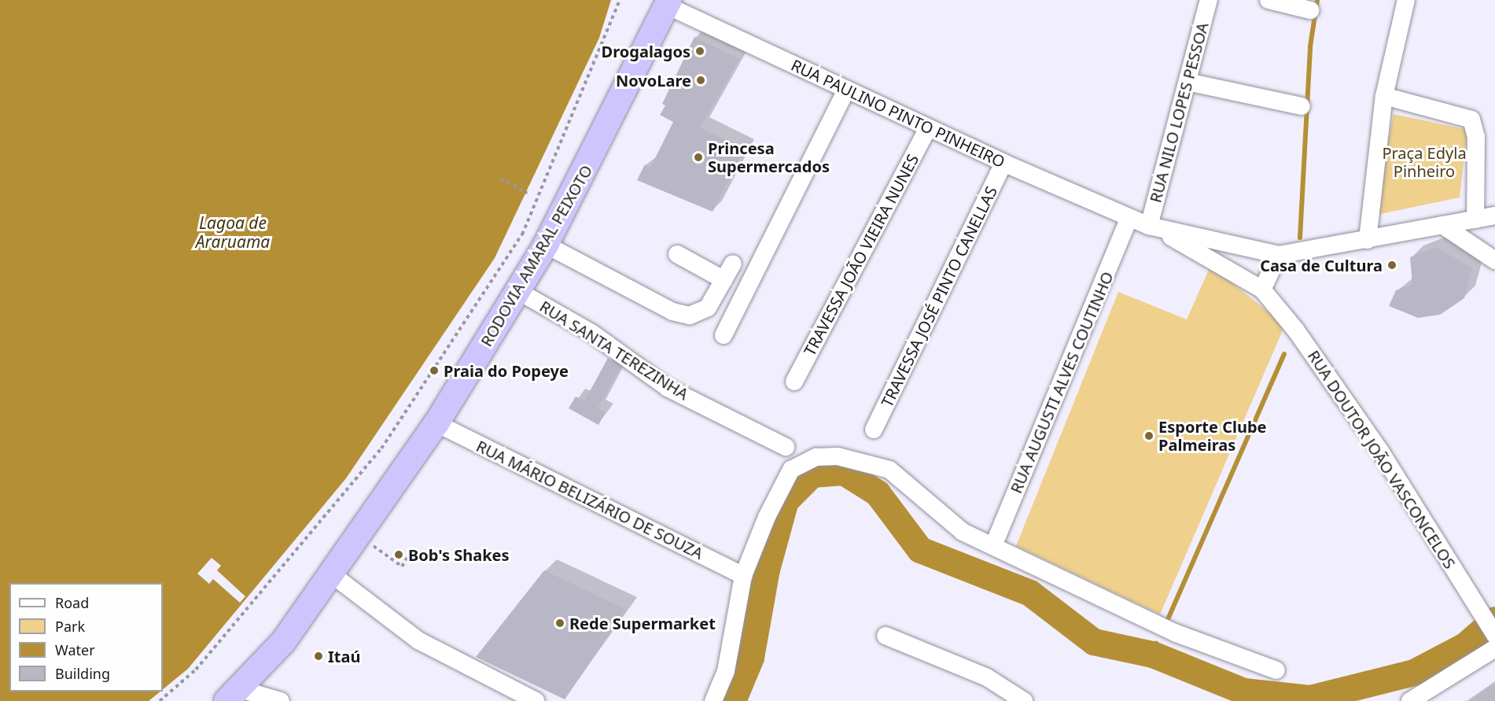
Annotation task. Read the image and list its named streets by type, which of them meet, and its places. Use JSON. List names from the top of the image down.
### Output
{
  "streets": {
    "highway": ["RODOVIA AMARAL PEIXOTO"],
    "street": [
      "RUA NILO LOPES PESSOA",
      "RUA PAULINO PINTO PINHEIRO",
      "TRAVESSA JOÃO VIEIRA NUNES",
      "TRAVESSA JOSÉ PINTO CANELLAS",
      "RUA SANTA TEREZINHA",
      "RUA AUGUSTI ALVES COUTINHO",
      "RUA DOUTOR JOÃO VASCONCELOS",
      "RUA MÁRIO BELIZÁRIO DE SOUZA"
    ]
  },
  "crossings": [
    ["RUA NILO LOPES PESSOA", "RUA PAULINO PINTO PINHEIRO"],
    ["RUA PAULINO PINTO PINHEIRO", "TRAVESSA JOÃO VIEIRA NUNES"],
    ["RUA PAULINO PINTO PINHEIRO", "RODOVIA AMARAL PEIXOTO"],
    ["RUA PAULINO PINTO PINHEIRO", "TRAVESSA JOSÉ PINTO CANELLAS"],
    ["RUA PAULINO PINTO PINHEIRO", "RUA AUGUSTI ALVES COUTINHO"],
    ["RODOVIA AMARAL PEIXOTO", "RUA SANTA TEREZINHA"],
    ["RODOVIA AMARAL PEIXOTO", "RUA MÁRIO BELIZÁRIO DE SOUZA"]
  ],
  "water": ["Lagoa de Araruama"],
  "parks": ["Praça Edyla Pinheiro"],
  "places": [
    "Drogalagos",
    "NovoLare",
    "Princesa Supermercados",
    "Casa de Cultura",
    "Praia do Popeye",
    "Esporte Clube Palmeiras",
    "Bob's Shakes",
    "Rede Supermarket",
    "Itaú"
  ],
  "legend": [
    "Road",
    "Park",
    "Water",
    "Building"
  ]
}
